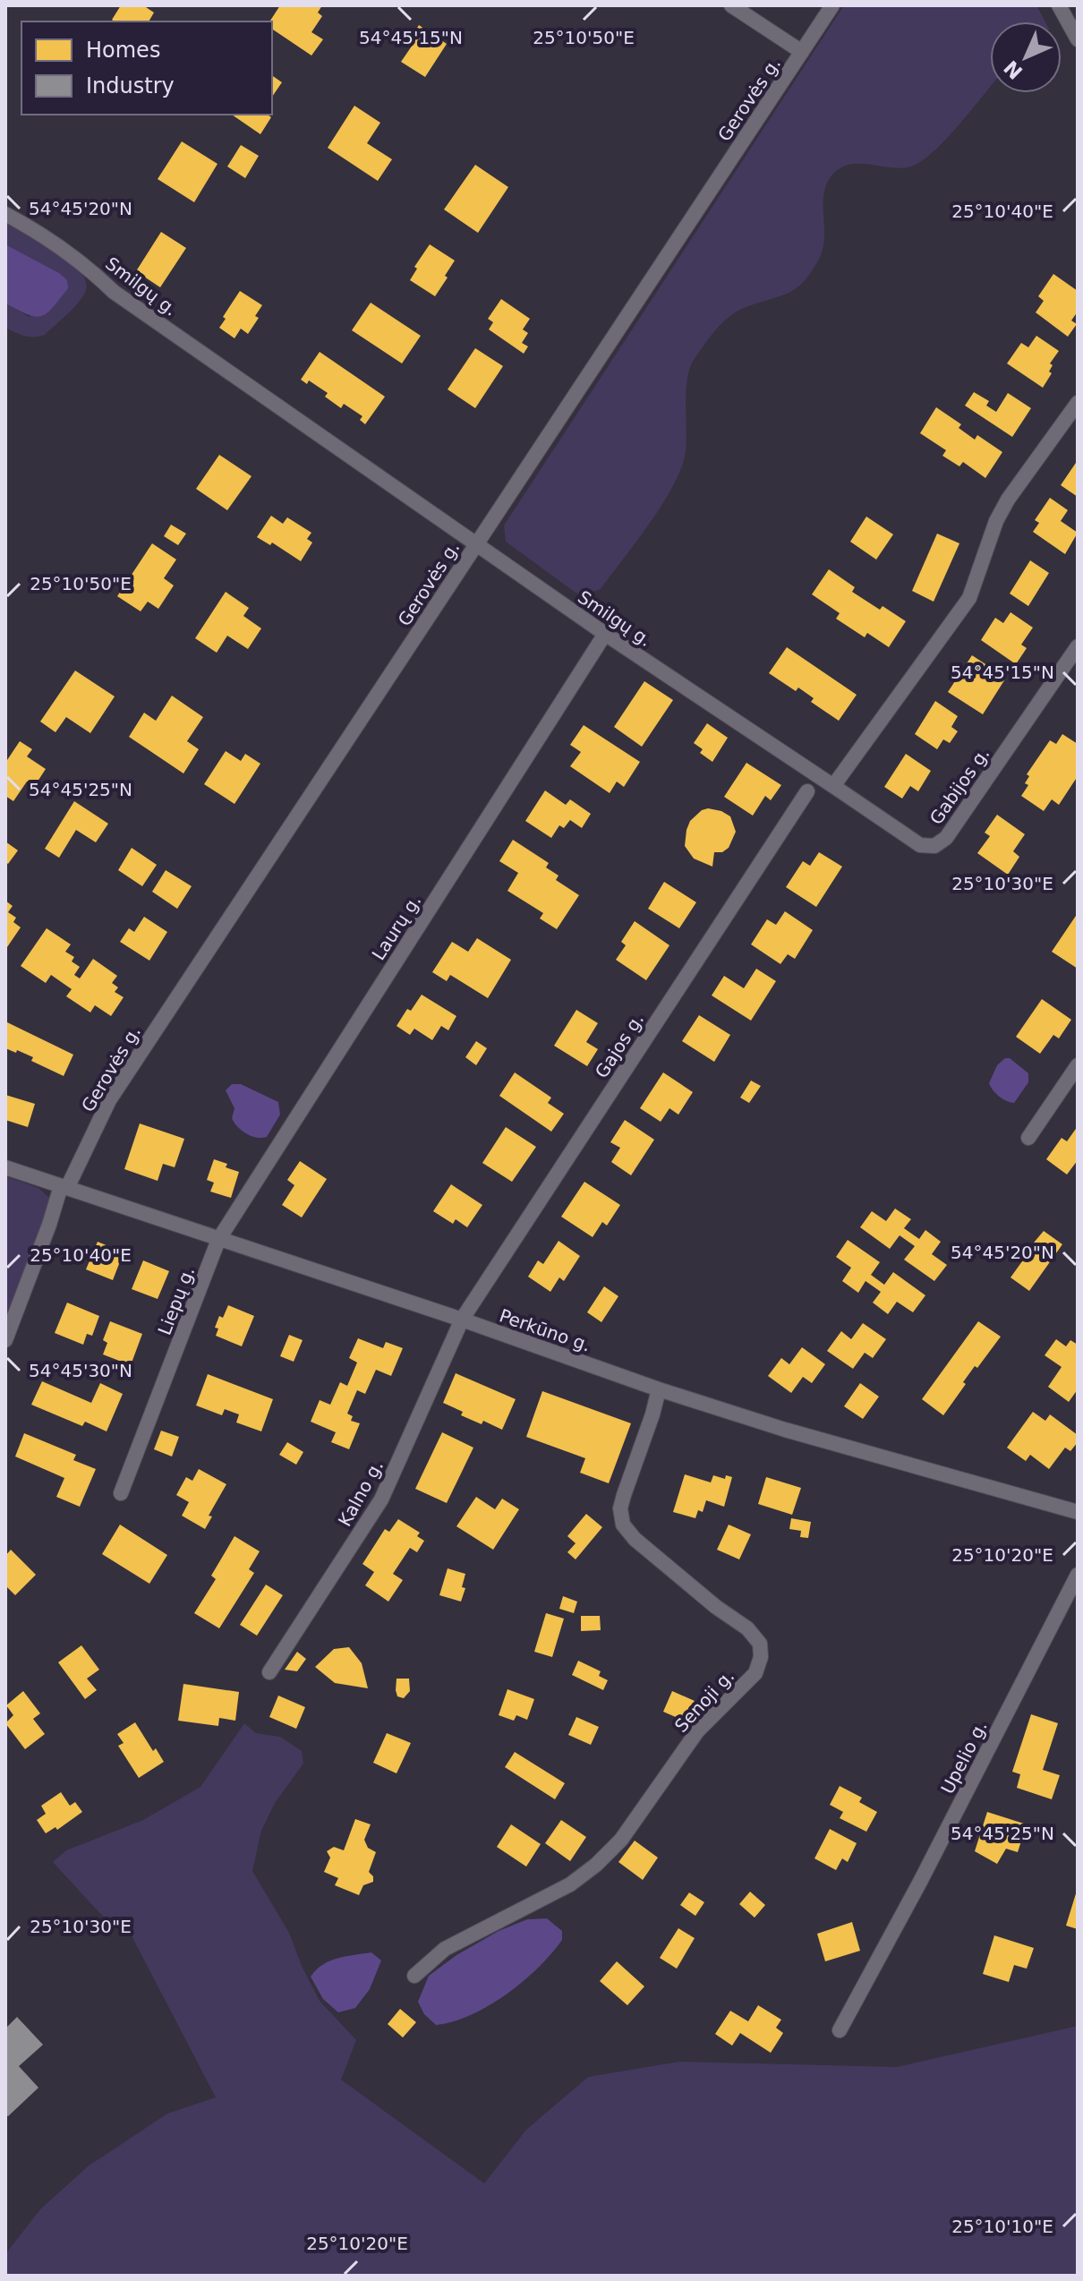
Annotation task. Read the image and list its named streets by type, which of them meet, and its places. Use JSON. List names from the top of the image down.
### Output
{
  "streets": {
    "street": [
      "Gerovės g.",
      "Smilgų g.",
      "Gabijos g.",
      "Laurų g.",
      "Gajos g.",
      "Liepų g.",
      "Perkūno g.",
      "Kalno g.",
      "Senoji g.",
      "Upelio g."
    ]
  },
  "crossings": [
    ["Gerovės g.", "Smilgų g."],
    ["Gerovės g.", "Perkūno g."],
    ["Smilgų g.", "Gabijos g."],
    ["Smilgų g.", "Laurų g."],
    ["Laurų g.", "Liepų g."],
    ["Laurų g.", "Perkūno g."],
    ["Gajos g.", "Perkūno g."],
    ["Gajos g.", "Kalno g."],
    ["Liepų g.", "Perkūno g."],
    ["Perkūno g.", "Kalno g."],
    ["Perkūno g.", "Senoji g."]
  ],
  "legend": ["Homes", "Industry"],
  "north": "bottom left",
  "coordinates": [
    "54°45'15\"N",
    "25°10'50\"E",
    "54°45'20\"N",
    "25°10'40\"E",
    "54°45'25\"N",
    "25°10'30\"E",
    "54°45'30\"N",
    "25°10'20\"E",
    "25°10'10\"E"
  ]
}
